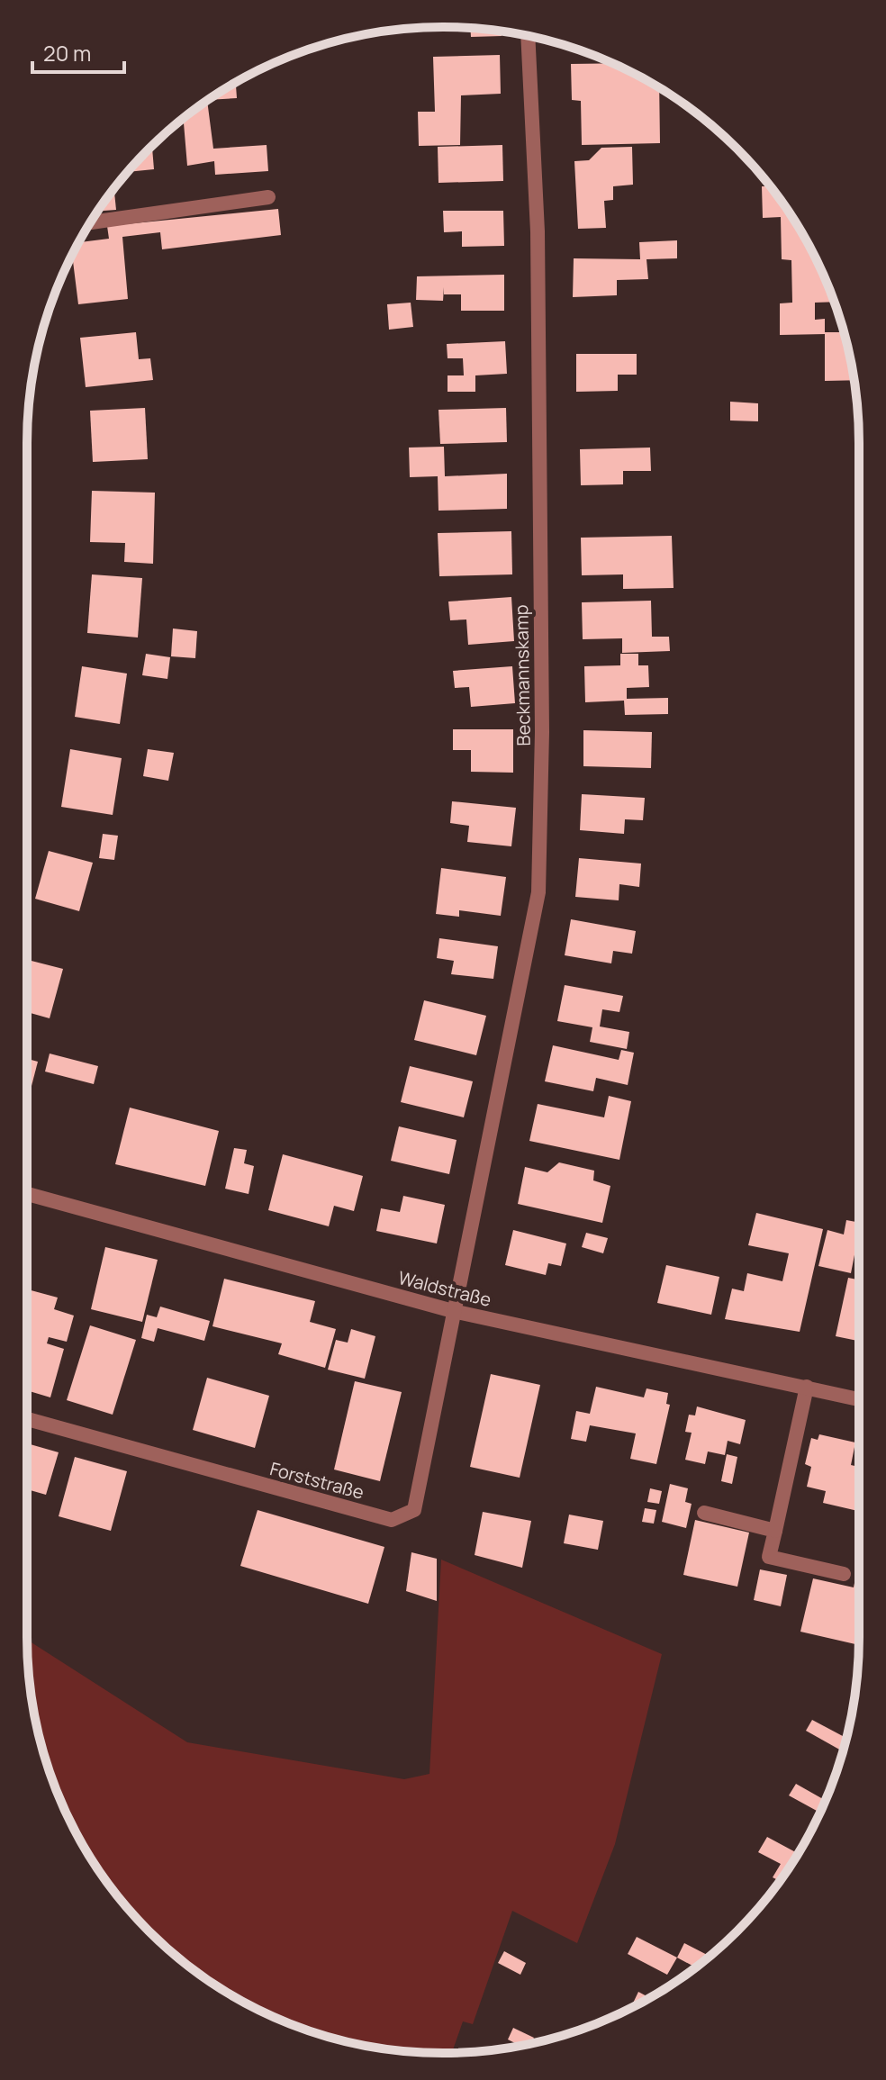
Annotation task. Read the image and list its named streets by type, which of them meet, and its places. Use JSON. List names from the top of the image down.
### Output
{
  "streets": {
    "street": ["Beckmannskamp", "Waldstraße", "Forststraße"]
  },
  "crossings": [
    ["Beckmannskamp", "Waldstraße"],
    ["Beckmannskamp", "Forststraße"],
    ["Waldstraße", "Forststraße"]
  ],
  "scale_bar": "20 m"
}
